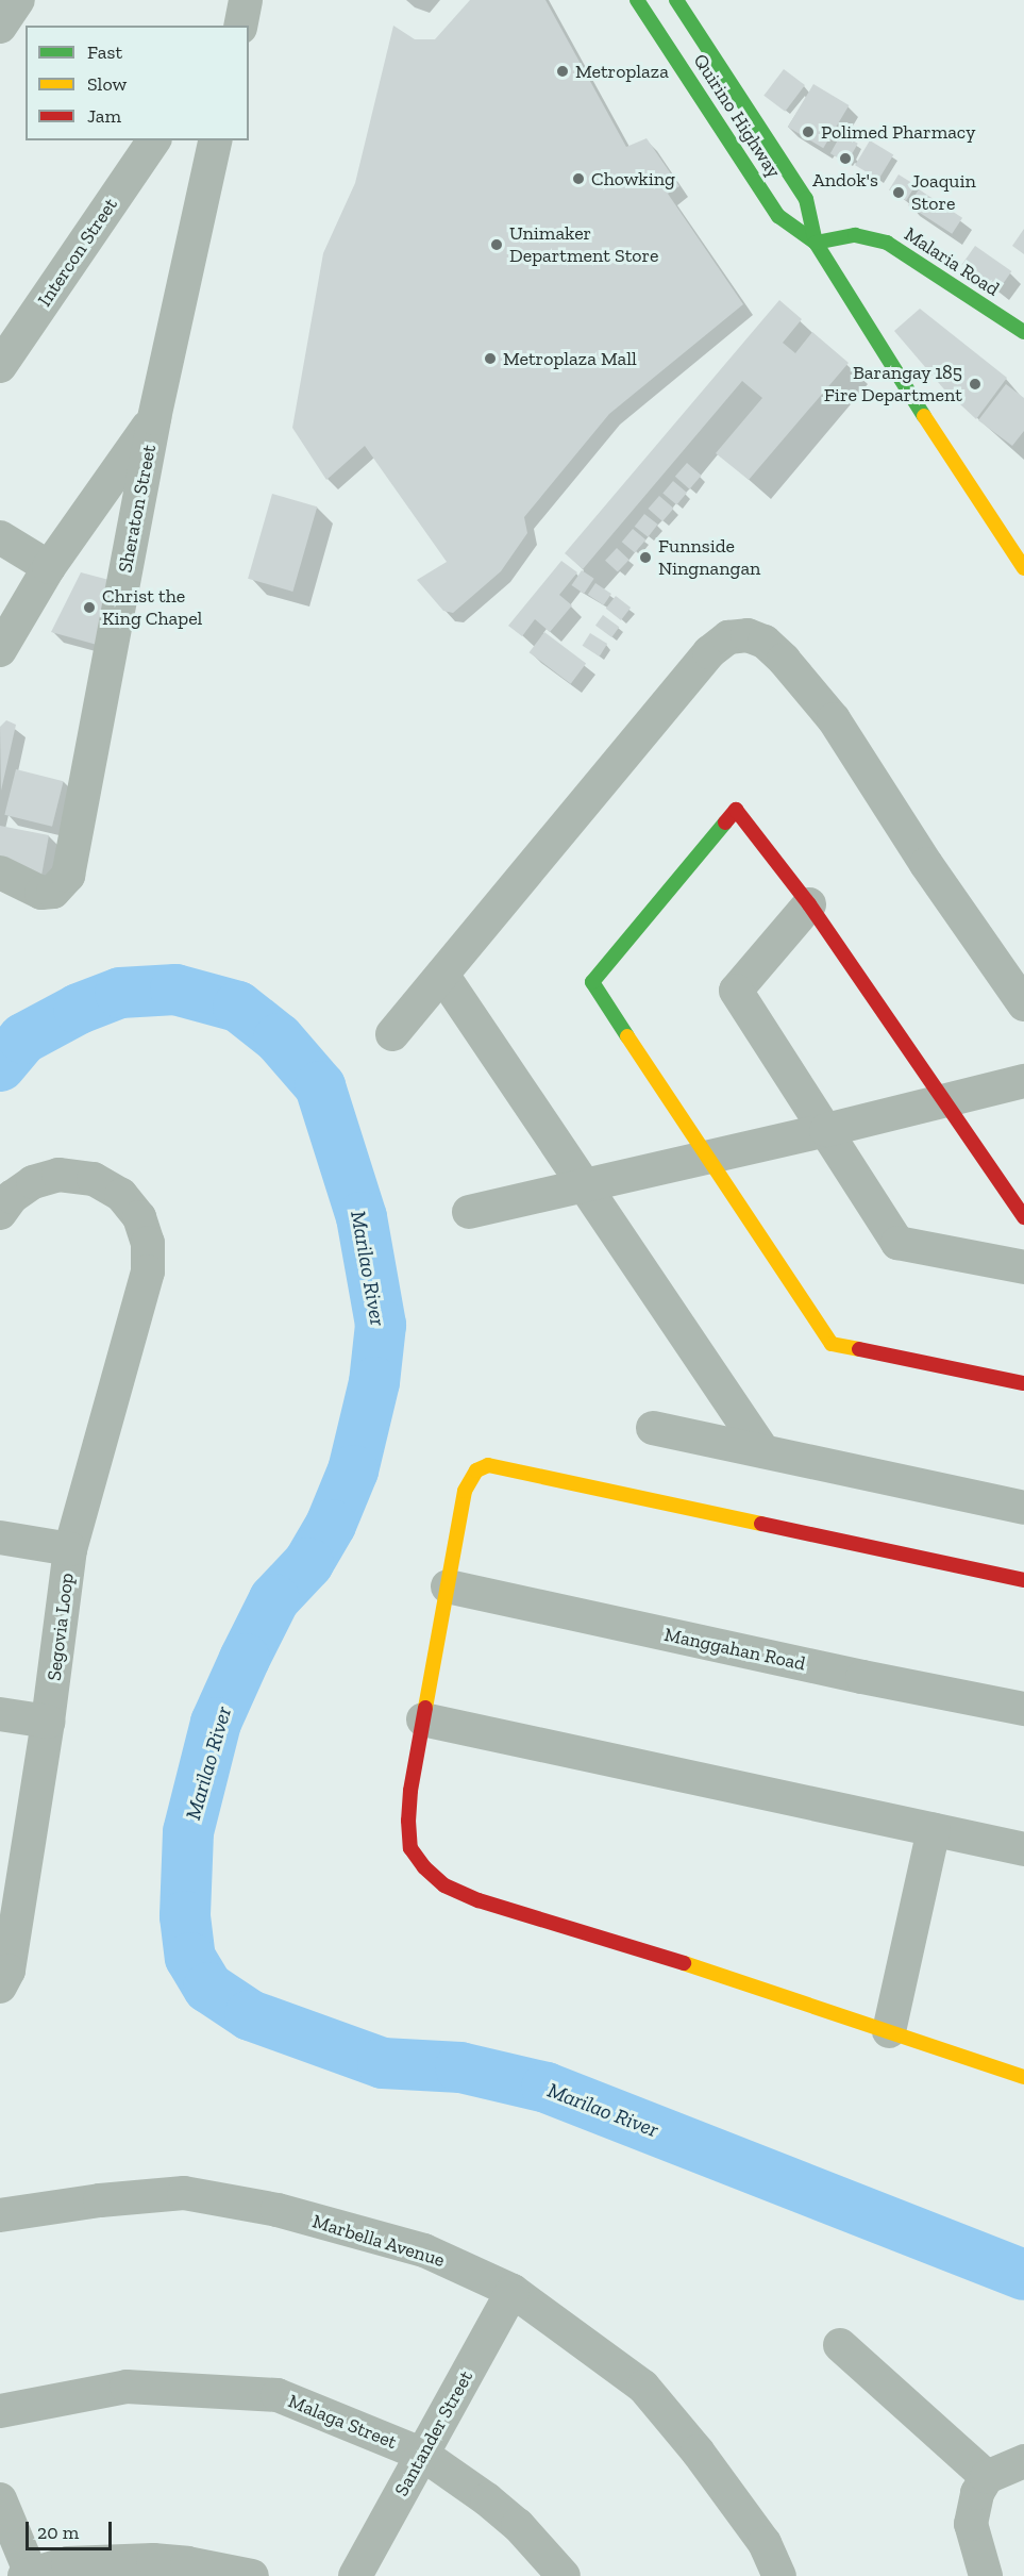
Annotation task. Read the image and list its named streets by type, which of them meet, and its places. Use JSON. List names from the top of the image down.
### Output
{
  "streets": {
    "street": [
      "Quirino Highway",
      "Intercon Street",
      "Malaria Road",
      "Sheraton Street",
      "Segovia Loop",
      "Manggahan Road",
      "Marbella Avenue",
      "Malaga Street",
      "Santander Street"
    ]
  },
  "crossings": [
    ["Quirino Highway", "Malaria Road"],
    ["Marbella Avenue", "Santander Street"],
    ["Malaga Street", "Santander Street"]
  ],
  "water": ["Marilao River"],
  "places": [
    "Metroplaza",
    "Polimed Pharmacy",
    "Andok's",
    "Chowking",
    "Joaquin Store",
    "Unimaker Department Store",
    "Metroplaza Mall",
    "Barangay 185 Fire Department",
    "Funnside Ningnangan",
    "Christ the King Chapel"
  ],
  "legend": ["Fast", "Slow", "Jam"],
  "scale_bar": "20 m"
}
